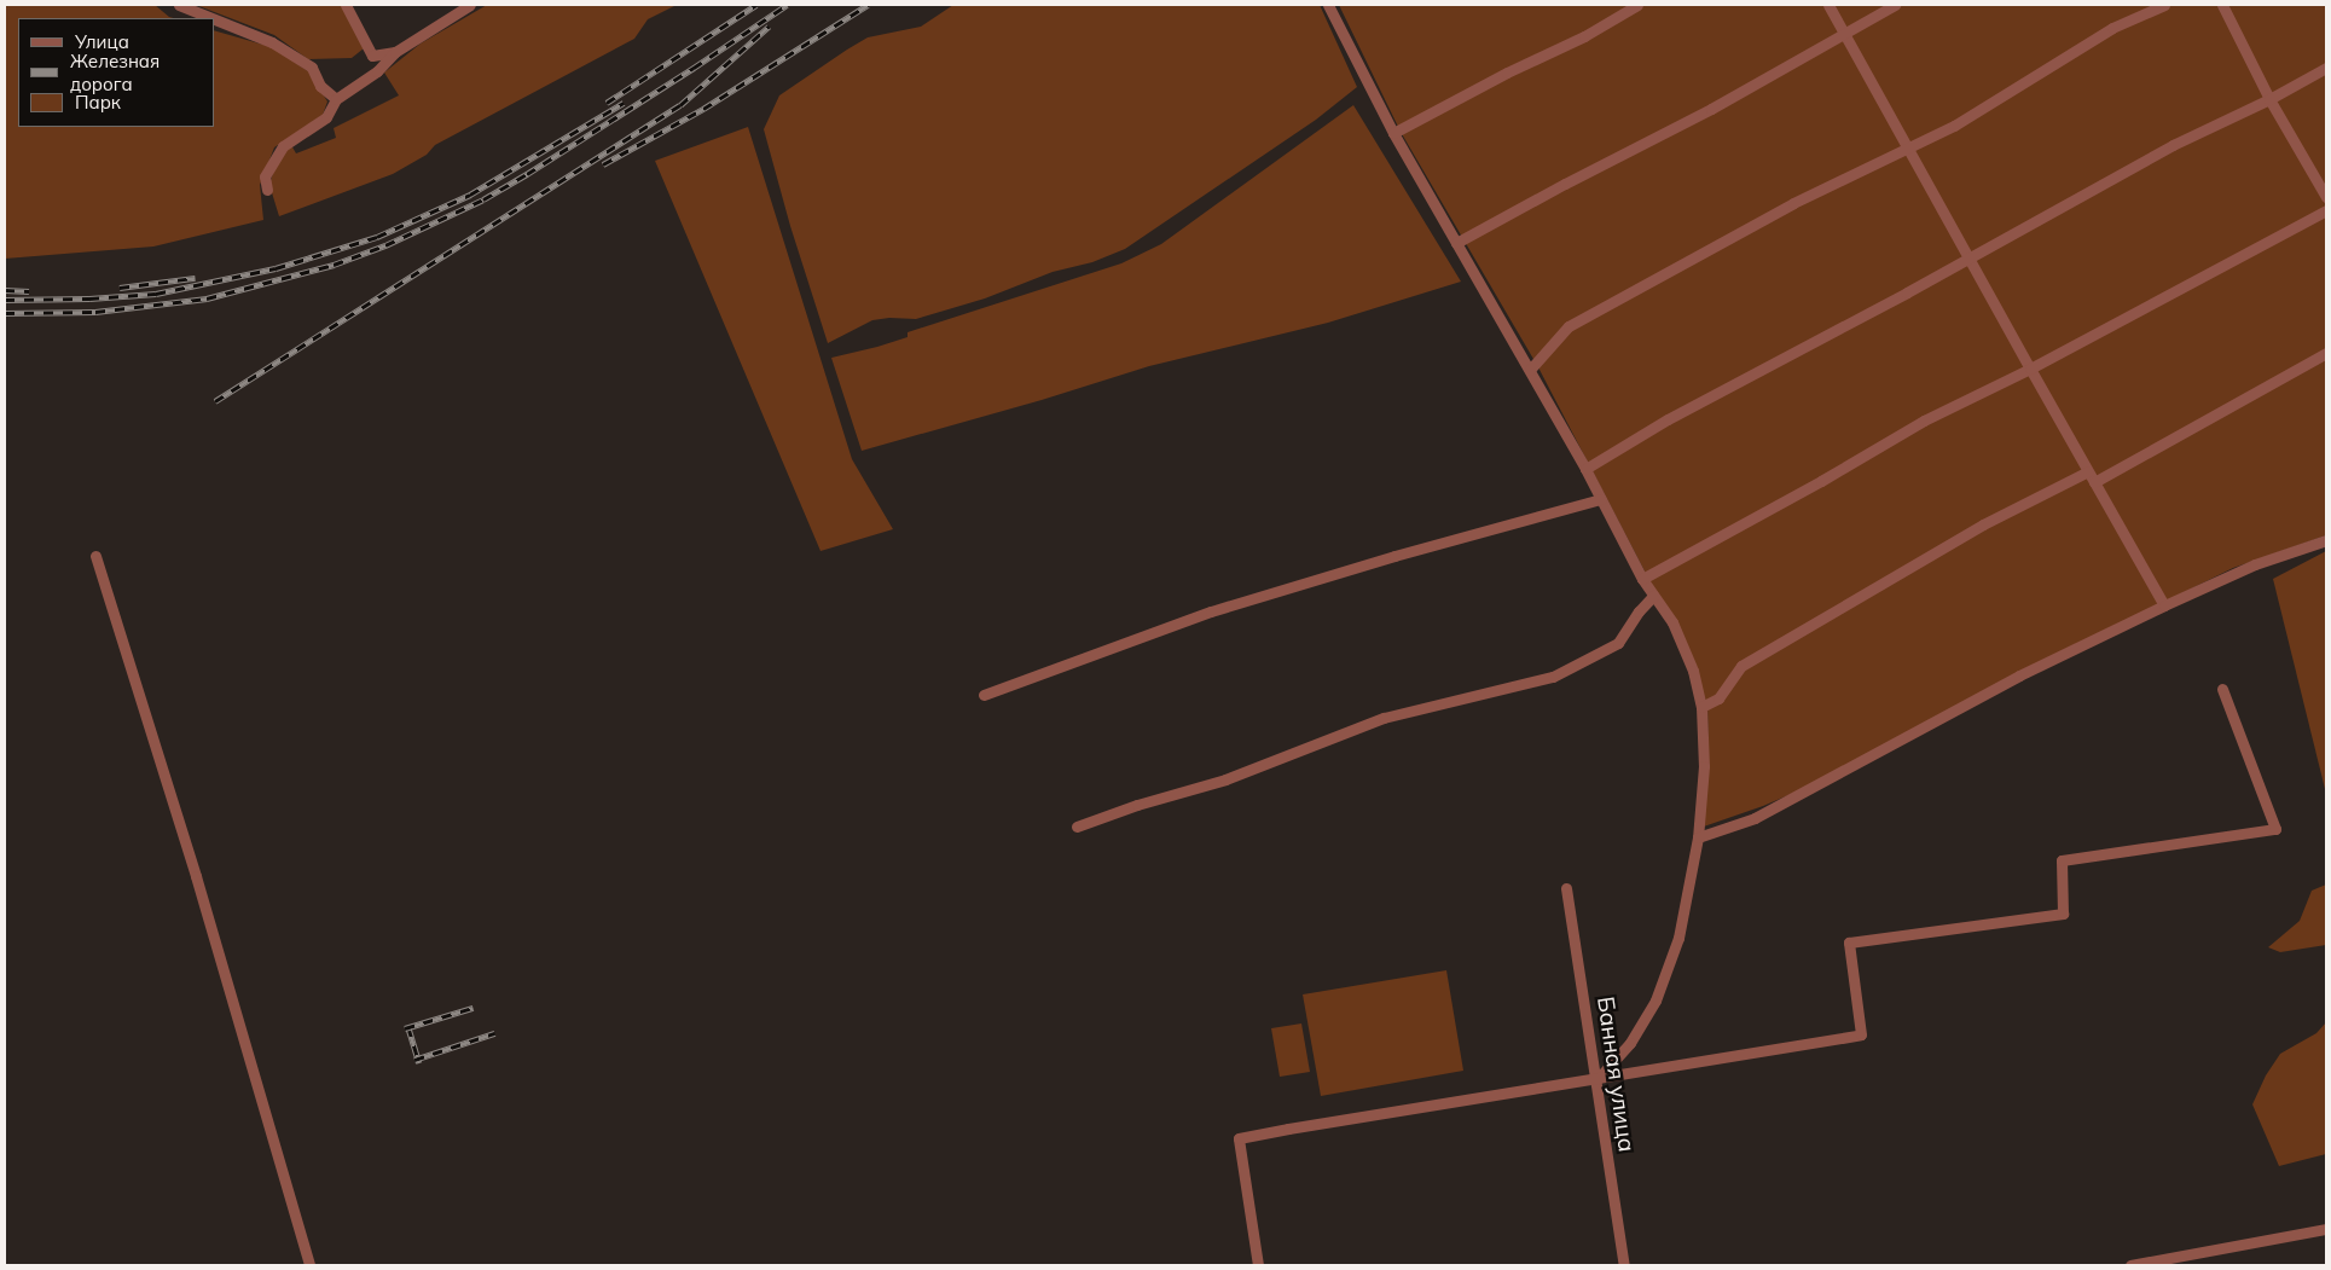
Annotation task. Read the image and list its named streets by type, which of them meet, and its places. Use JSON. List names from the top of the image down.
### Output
{
  "streets": {
    "street": ["Банная улица"]
  },
  "legend": ["Улица", "Железная дорога", "Парк"]
}
